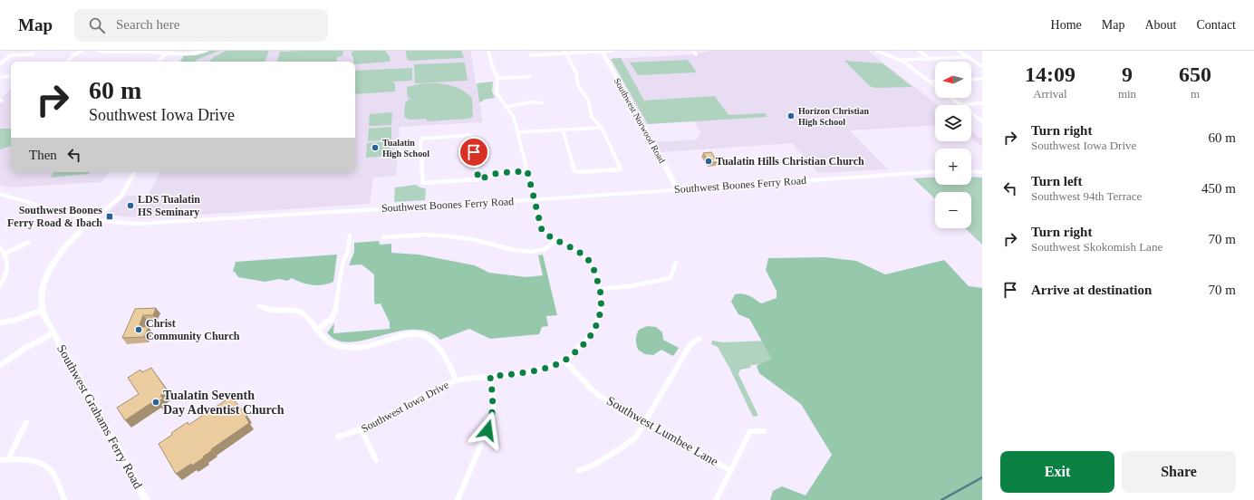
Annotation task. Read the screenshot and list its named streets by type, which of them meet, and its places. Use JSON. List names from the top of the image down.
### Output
{
  "streets": {
    "main road": ["Southwest Norwood Road", "Southwest Boones Ferry Road", "Southwest Grahams Ferry Road"],
    "street": ["Southwest Iowa Drive", "Southwest Lumbee Lane"]
  },
  "crossings": [
    ["Southwest Norwood Road", "Southwest Boones Ferry Road"],
    ["Southwest Boones Ferry Road", "Southwest Iowa Drive"],
    ["Southwest Iowa Drive", "Southwest Lumbee Lane"]
  ],
  "places": {
    "other": [
      "Horizon Christian High School",
      "Tualatin High School",
      "Tualatin Hills Christian Church",
      "LDS Tualatin HS Seminary",
      "Christ Community Church",
      "Tualatin Seventh Day Adventist Church"
    ],
    "transit": ["Southwest Boones Ferry Road & Ibach"]
  },
  "north": "left",
  "page": {
    "header": "Map",
    "search": "Search here",
    "nav": [
      "Home",
      "Map",
      "About",
      "Contact"
    ],
    "eta": [
      "14:09",
      "Arrival",
      "9",
      "min",
      "650",
      "m"
    ],
    "map_buttons": ["+", "−"],
    "turn": ["60 m", "Southwest Iowa Drive"],
    "list": [
      {
        "name": "Turn right",
        "note": "Southwest Iowa Drive",
        "value": "60 m"
      },
      {
        "name": "Turn left",
        "note": "Southwest 94th Terrace",
        "value": "450 m"
      },
      {
        "name": "Turn right",
        "note": "Southwest Skokomish Lane",
        "value": "70 m"
      },
      {
        "name": "Arrive at destination",
        "value": "70 m"
      }
    ],
    "then": "Then",
    "buttons": ["Exit", "Share"]
  }
}
